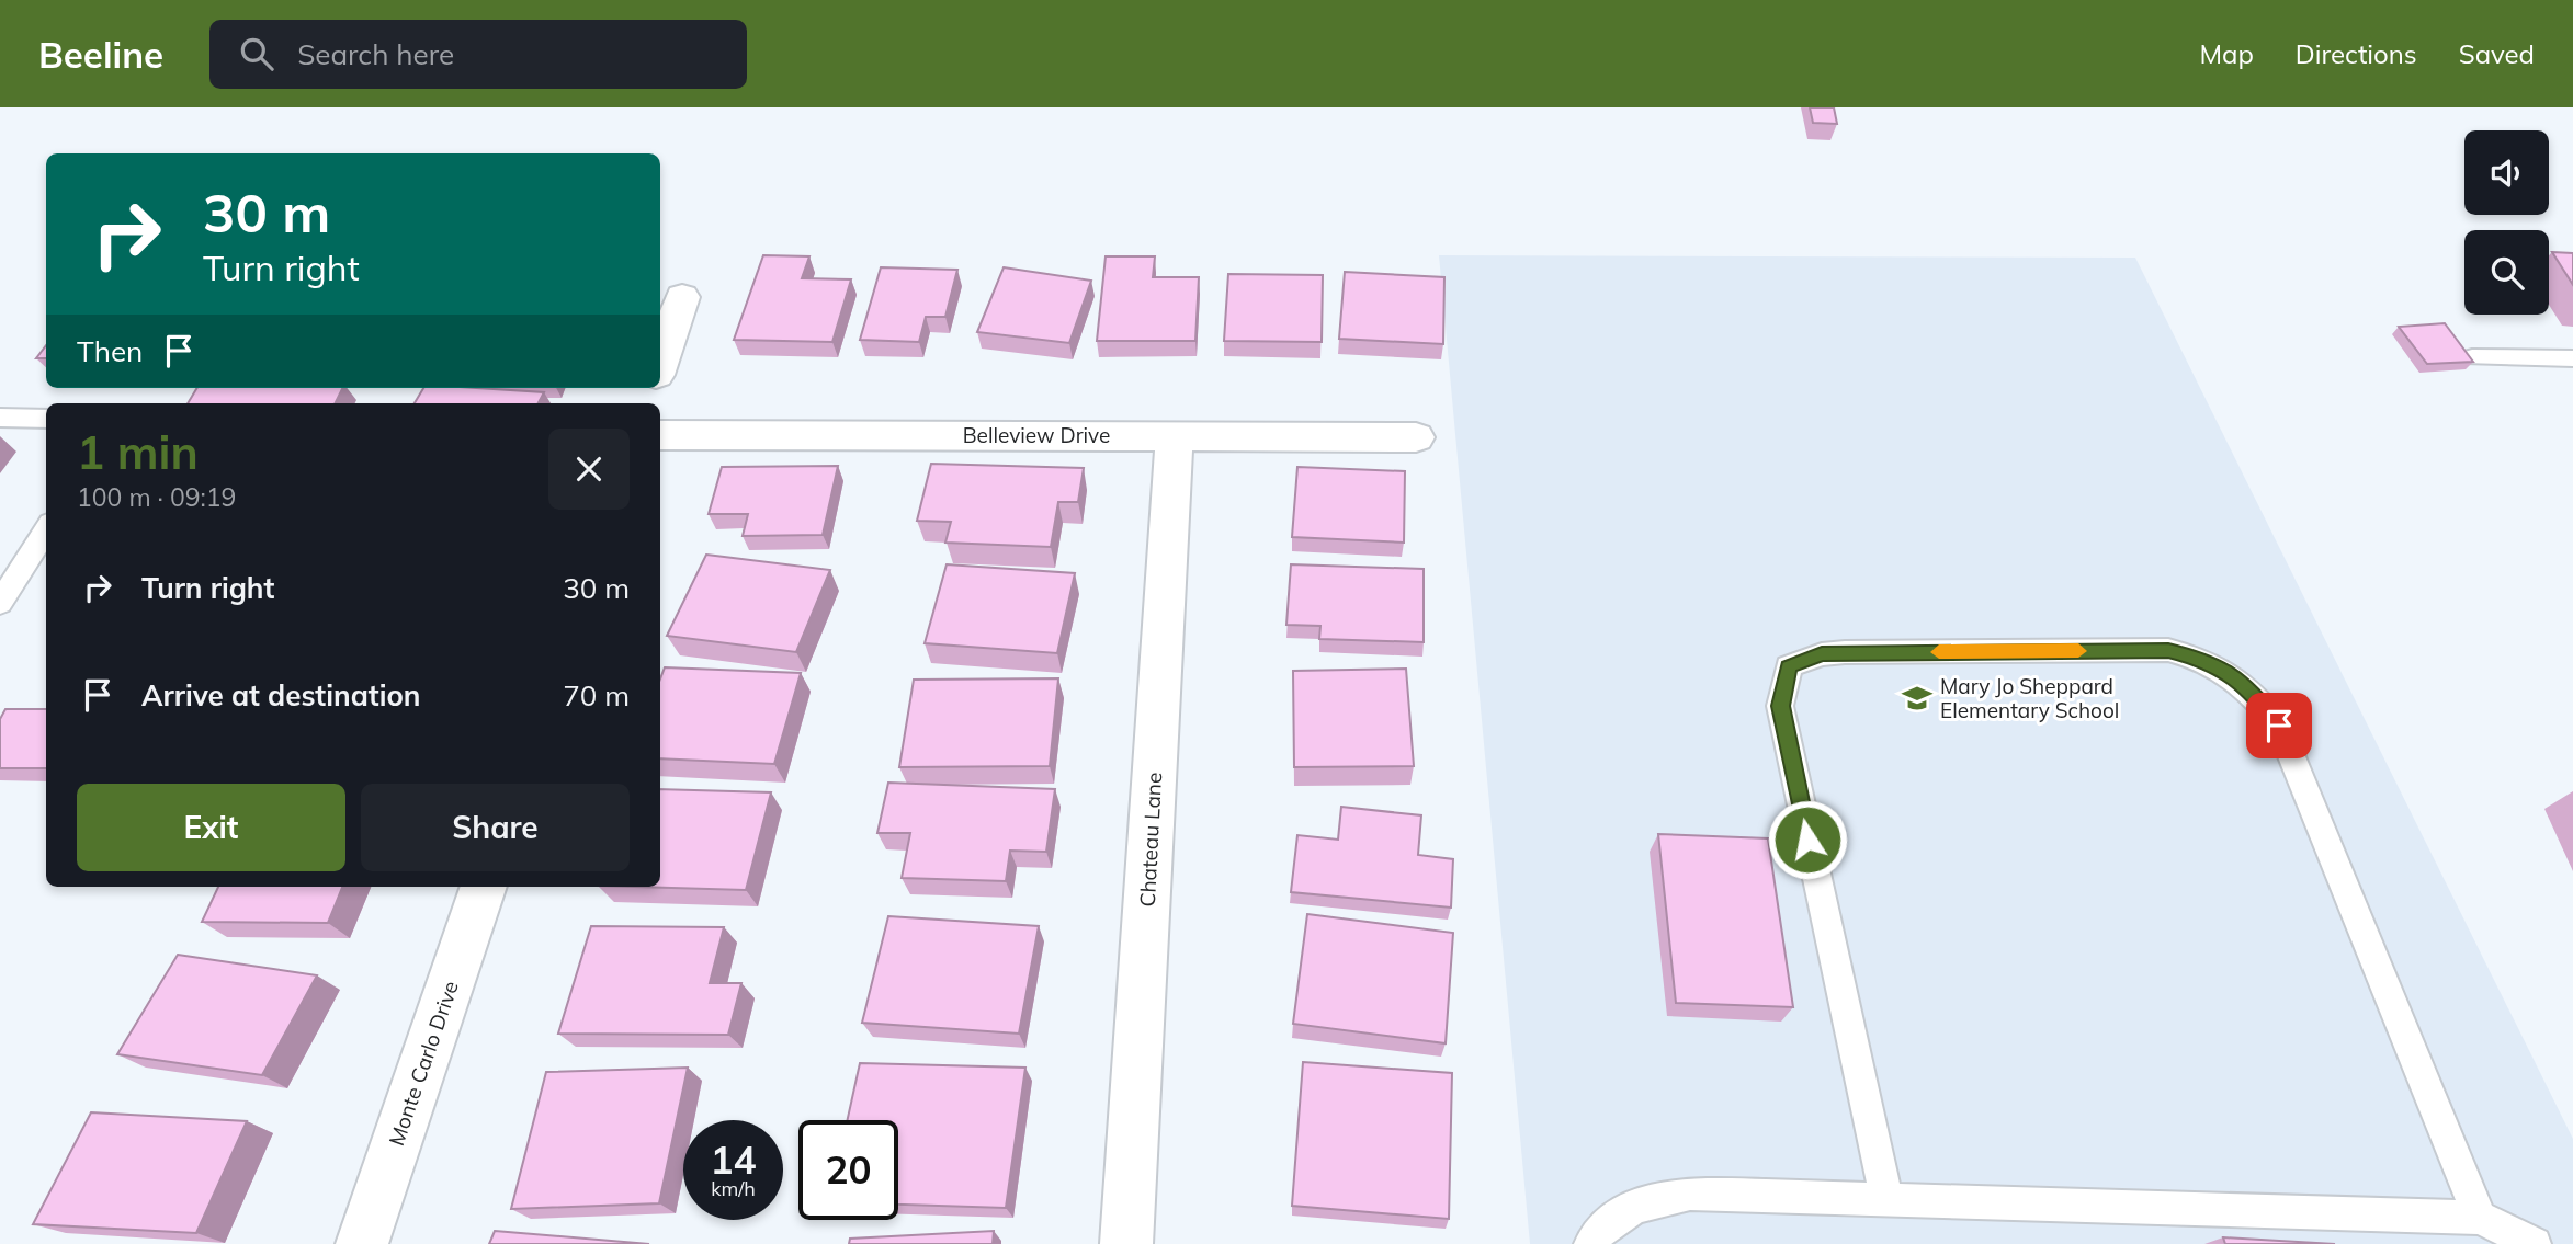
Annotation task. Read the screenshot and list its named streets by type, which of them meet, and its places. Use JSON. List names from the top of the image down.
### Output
{
  "streets": {
    "street": ["Belleview Drive", "Chateau Lane", "Monte Carlo Drive"]
  },
  "crossings": [
    ["Belleview Drive", "Chateau Lane"]
  ],
  "places": {
    "school or university": ["Mary Jo Sheppard Elementary School"]
  },
  "page": {
    "header": "Beeline",
    "search": "Search here",
    "nav": ["Map", "Directions", "Saved"],
    "turn": ["30 m", "Turn right"],
    "then": "Then",
    "heading": ["1 min", "100 m · 09:19"],
    "list": [
      {
        "name": "Turn right",
        "value": "30 m"
      },
      {
        "name": "Arrive at destination",
        "value": "70 m"
      }
    ],
    "buttons": ["Exit", "Share"],
    "speed": "14 km/h",
    "limit": "20"
  }
}
